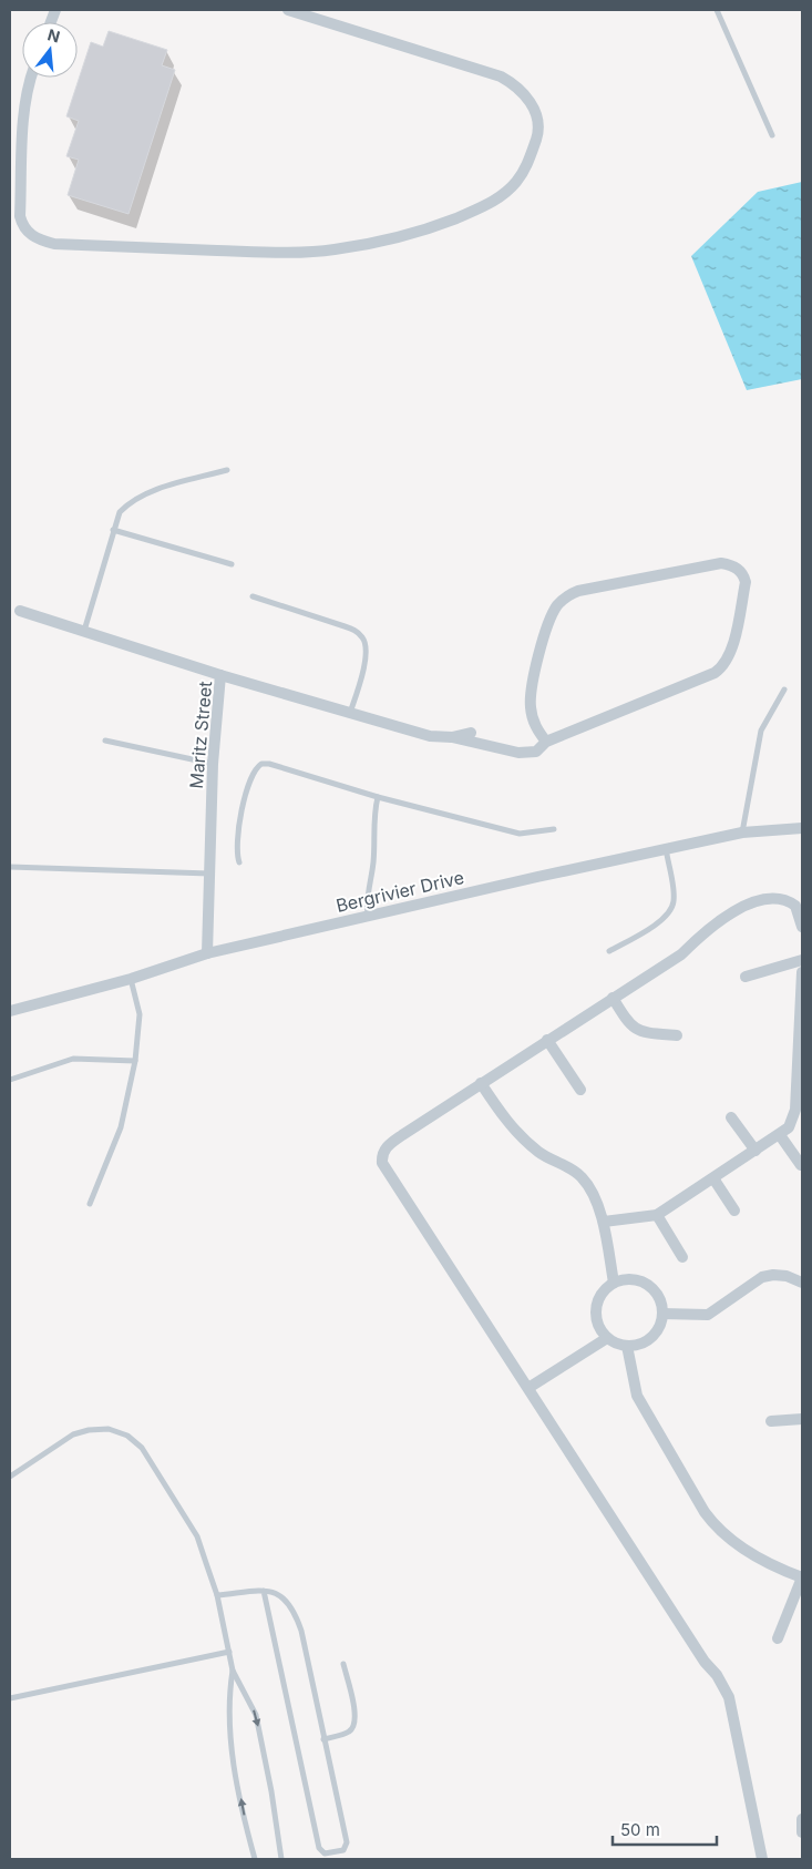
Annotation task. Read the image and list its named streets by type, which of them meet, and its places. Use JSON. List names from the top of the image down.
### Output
{
  "streets": {
    "street": ["Maritz Street", "Bergrivier Drive"]
  },
  "crossings": [
    ["Maritz Street", "Bergrivier Drive"]
  ],
  "scale_bar": "50 m",
  "north": "top"
}
